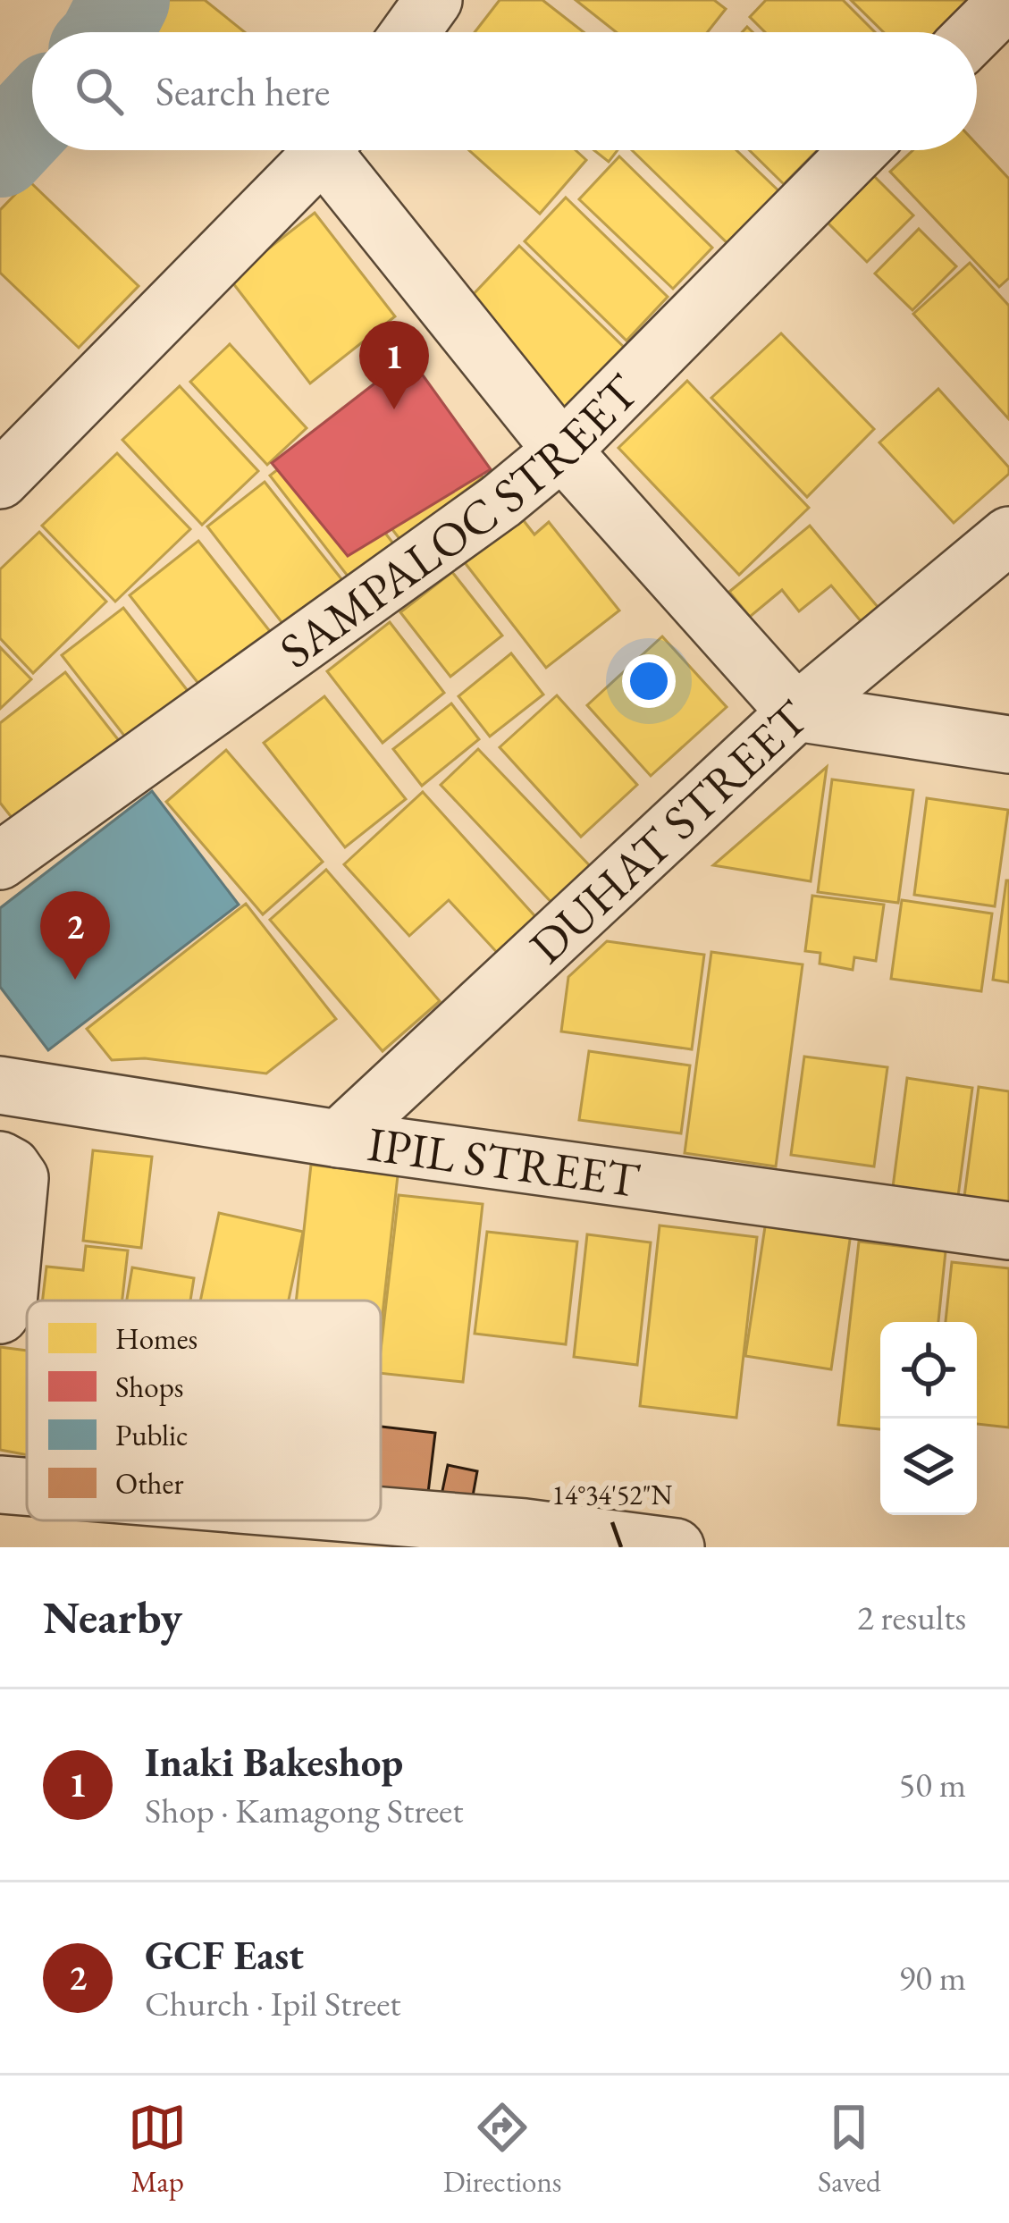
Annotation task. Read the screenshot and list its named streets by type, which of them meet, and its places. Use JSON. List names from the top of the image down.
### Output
{
  "streets": {
    "street": ["SAMPALOC STREET", "DUHAT STREET", "IPIL STREET"]
  },
  "crossings": [
    ["DUHAT STREET", "IPIL STREET"]
  ],
  "legend": [
    "Homes",
    "Shops",
    "Public",
    "Other"
  ],
  "page": {
    "search": "Search here",
    "pins": ["1", "2"],
    "heading": ["Nearby", "2 results"],
    "list": [
      {
        "mark": "1",
        "name": "Inaki Bakeshop",
        "note": "Shop · Kamagong Street",
        "value": "50 m"
      },
      {
        "mark": "2",
        "name": "GCF East",
        "note": "Church · Ipil Street",
        "value": "90 m"
      }
    ],
    "nav": ["Map", "Directions", "Saved"]
  },
  "coordinates": ["14°34'52\"N"]
}
